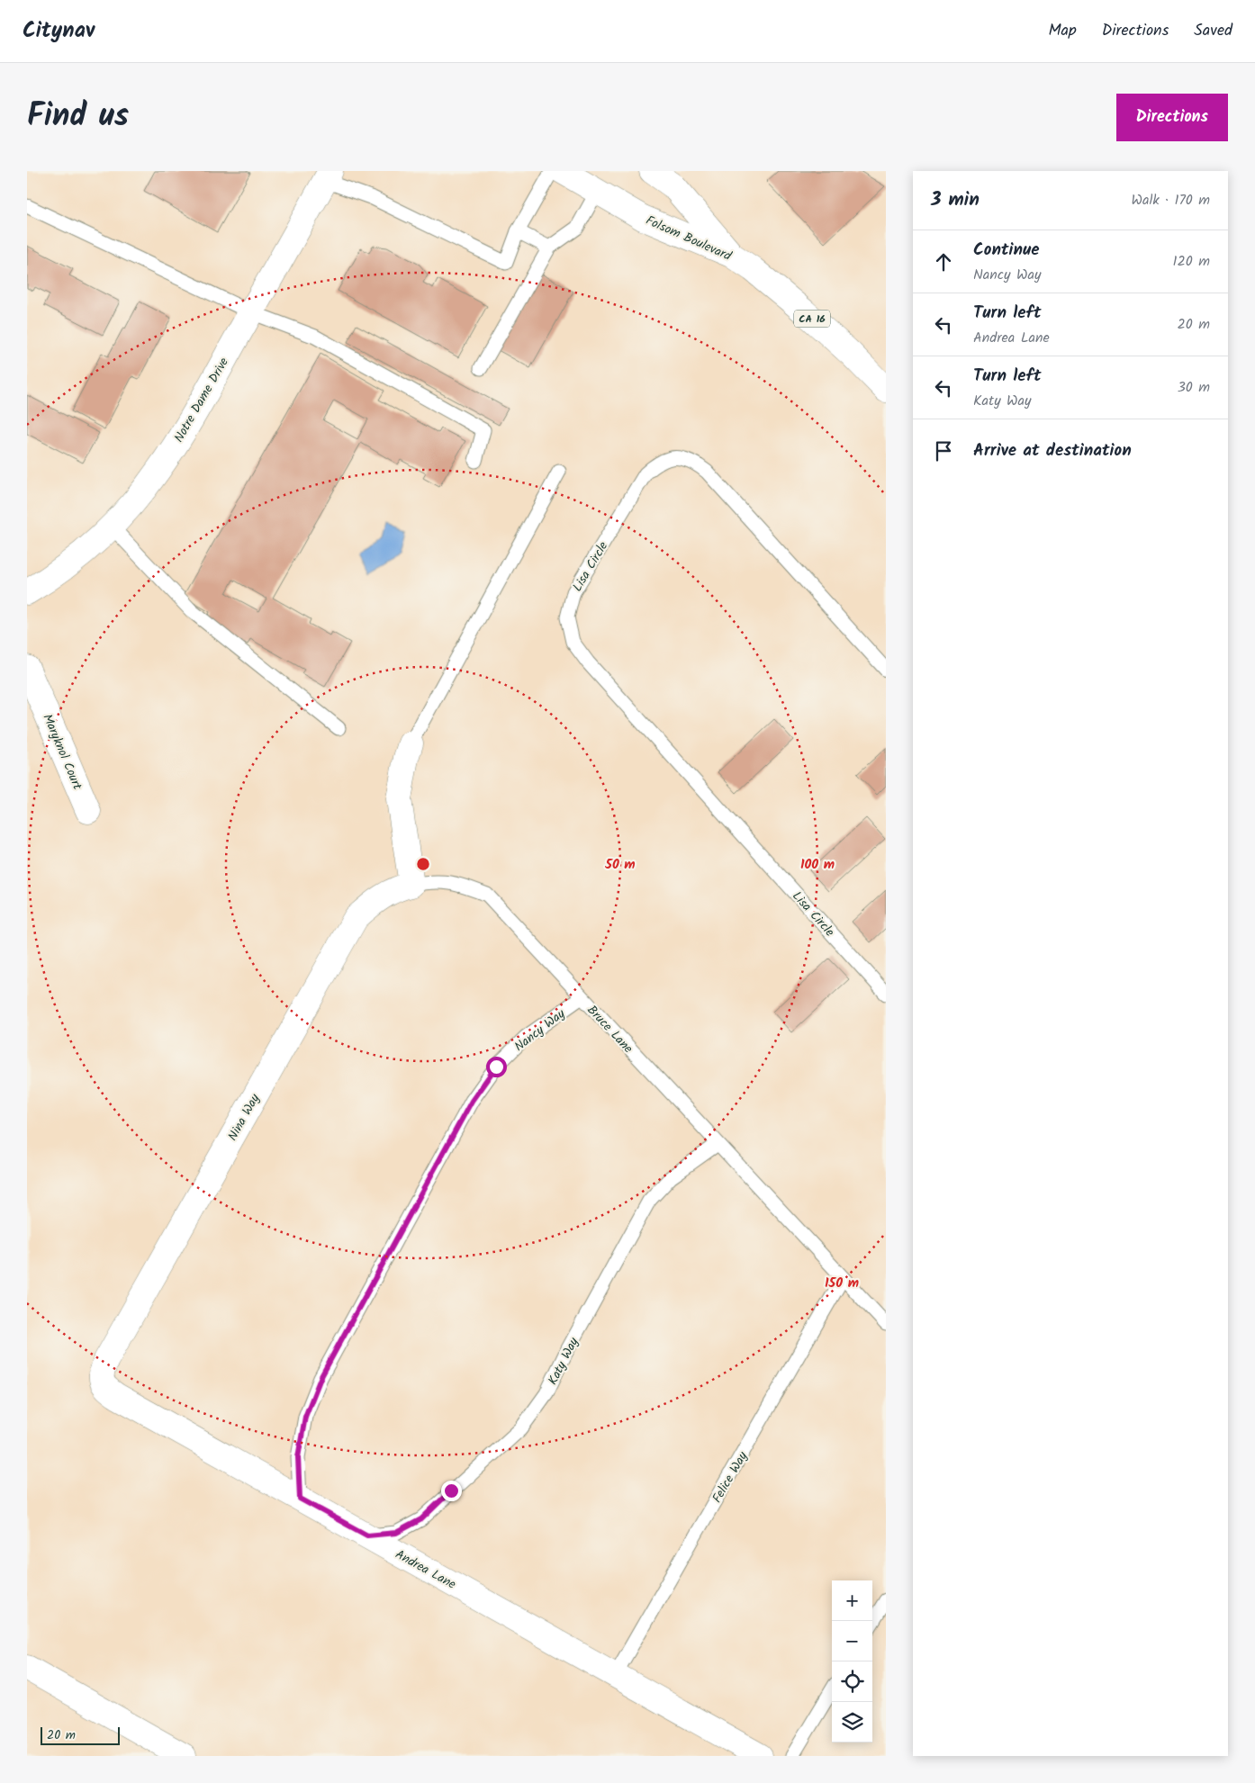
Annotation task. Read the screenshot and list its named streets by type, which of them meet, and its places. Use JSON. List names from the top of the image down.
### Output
{
  "streets": {
    "street": [
      "Folsom Boulevard",
      "CA 16",
      "Notre Dame Drive",
      "Maryknol Court",
      "Nina Way",
      "Andrea Lane"
    ],
    "lane": [
      "Lisa Circle",
      "Bruce Lane",
      "Nancy Way",
      "Katy Way",
      "Felice Way"
    ]
  },
  "crossings": [
    ["Bruce Lane", "Nancy Way"],
    ["Bruce Lane", "Nina Way"],
    ["Bruce Lane", "Katy Way"],
    ["Bruce Lane", "Felice Way"],
    ["Nancy Way", "Andrea Lane"],
    ["Nina Way", "Andrea Lane"],
    ["Katy Way", "Andrea Lane"],
    ["Felice Way", "Andrea Lane"]
  ],
  "scale_bar": "20 m",
  "page": {
    "header": "Citynav",
    "nav": ["Map", "Directions", "Saved"],
    "title": "Find us",
    "buttons": "Directions",
    "heading": ["3 min", "Walk · 170 m"],
    "list": [
      ["Continue", "Nancy Way", "120 m"],
      ["Turn left", "Andrea Lane", "20 m"],
      ["Turn left", "Katy Way", "30 m"],
      "Arrive at destination"
    ],
    "map_buttons": ["+", "−"],
    "scale": "20 m"
  },
  "rings": ["50 m", "100 m", "150 m"]
}
